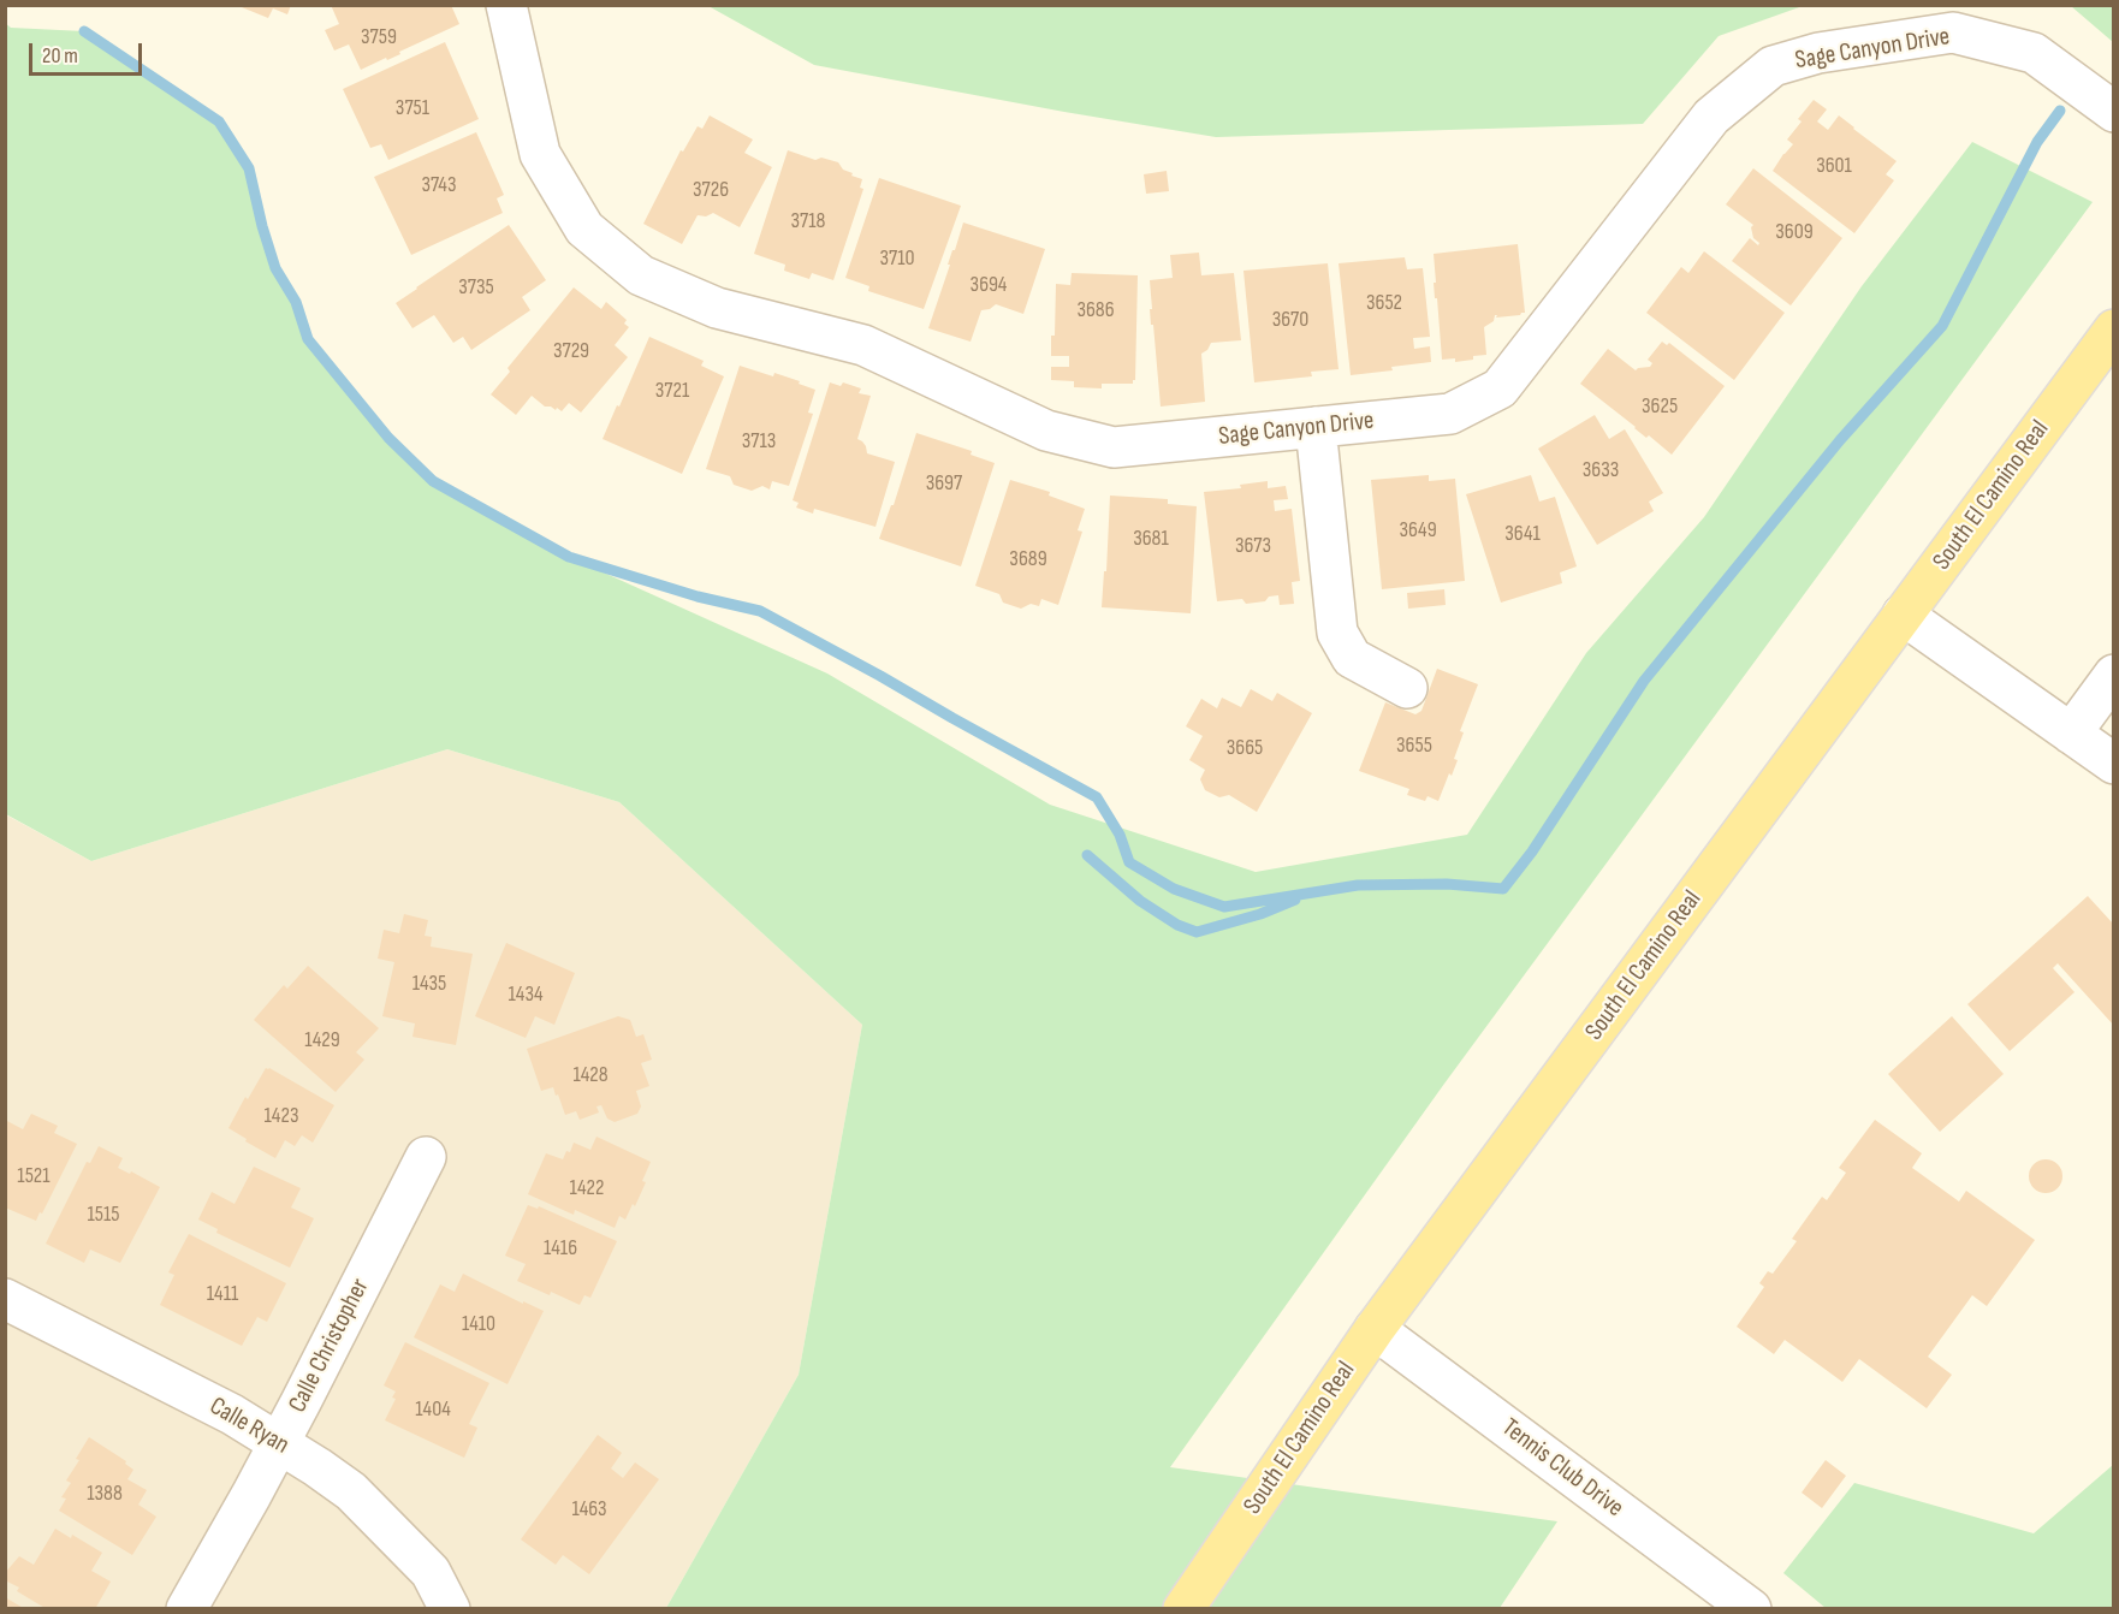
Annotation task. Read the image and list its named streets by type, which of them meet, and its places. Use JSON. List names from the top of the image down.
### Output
{
  "streets": {
    "main road": ["South El Camino Real"],
    "street": [
      "Sage Canyon Drive",
      "Calle Christopher",
      "Calle Ryan",
      "Tennis Club Drive"
    ]
  },
  "crossings": [
    ["South El Camino Real", "Tennis Club Drive"],
    ["Calle Christopher", "Calle Ryan"]
  ],
  "house_numbers": [
    "3759",
    "3751",
    "3601",
    "3743",
    "3726",
    "3718",
    "3609",
    "3710",
    "3694",
    "3735",
    "3652",
    "3686",
    "3670",
    "3729",
    "3721",
    "3625",
    "3713",
    "3633",
    "3697",
    "3649",
    "3641",
    "3681",
    "3673",
    "3689",
    "3655",
    "3665",
    "1435",
    "1434",
    "1429",
    "1428",
    "1423",
    "1521",
    "1422",
    "1515",
    "1416",
    "1411",
    "1410",
    "1404",
    "1388",
    "1463"
  ],
  "scale_bar": "20 m"
}
